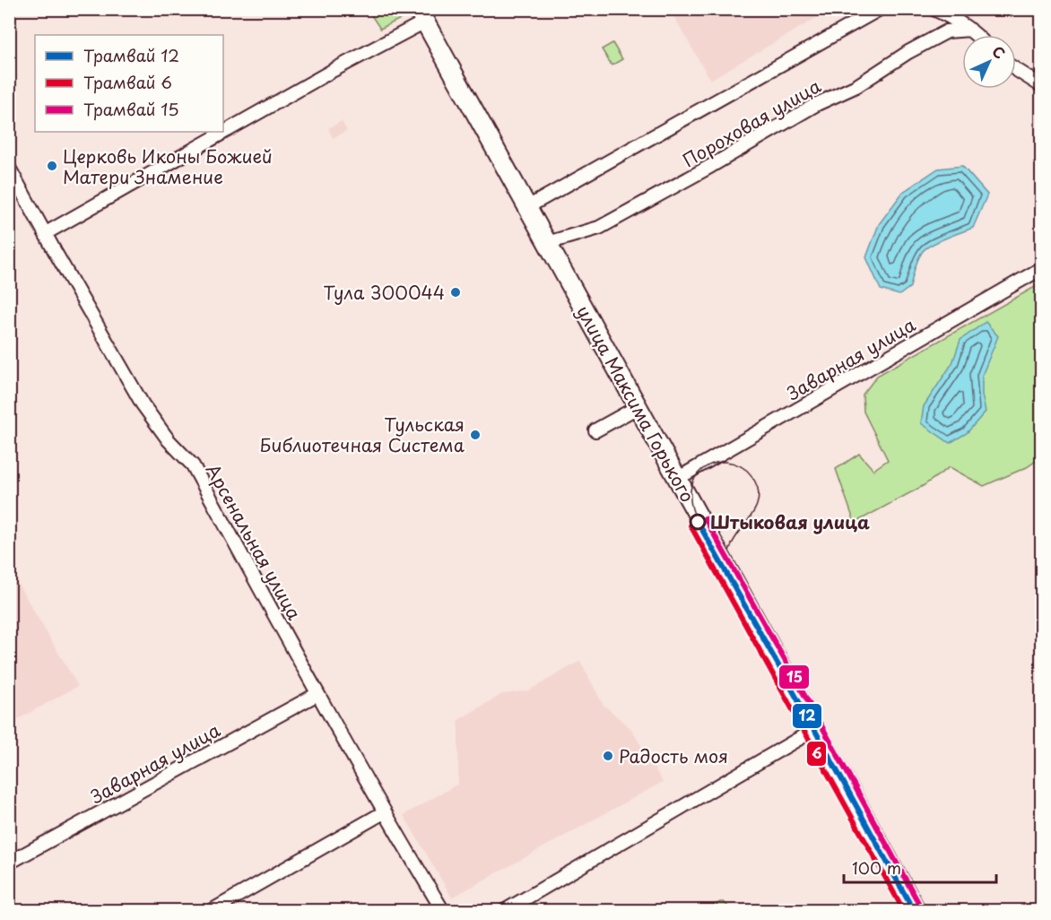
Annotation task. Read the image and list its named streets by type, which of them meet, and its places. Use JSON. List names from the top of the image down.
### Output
{
  "streets": {
    "main road": ["улица Максима Горького"],
    "street": ["Пороховая улица", "Заварная улица", "Арсенальная улица"]
  },
  "crossings": [
    ["Пороховая улица", "улица Максима Горького"],
    ["Заварная улица", "улица Максима Горького"],
    ["Заварная улица", "Арсенальная улица"]
  ],
  "places": [
    "Церковь Иконы Божией Матери Знамение",
    "Тула 300044",
    "Тульская Библиотечная Система",
    "Штыковая улица",
    "Радость моя"
  ],
  "lines": ["tram line 15", "tram line 12", "tram line 6"],
  "legend": ["Трамвай 12", "Трамвай 6", "Трамвай 15"],
  "scale_bar": "100 m",
  "north": "top right"
}
